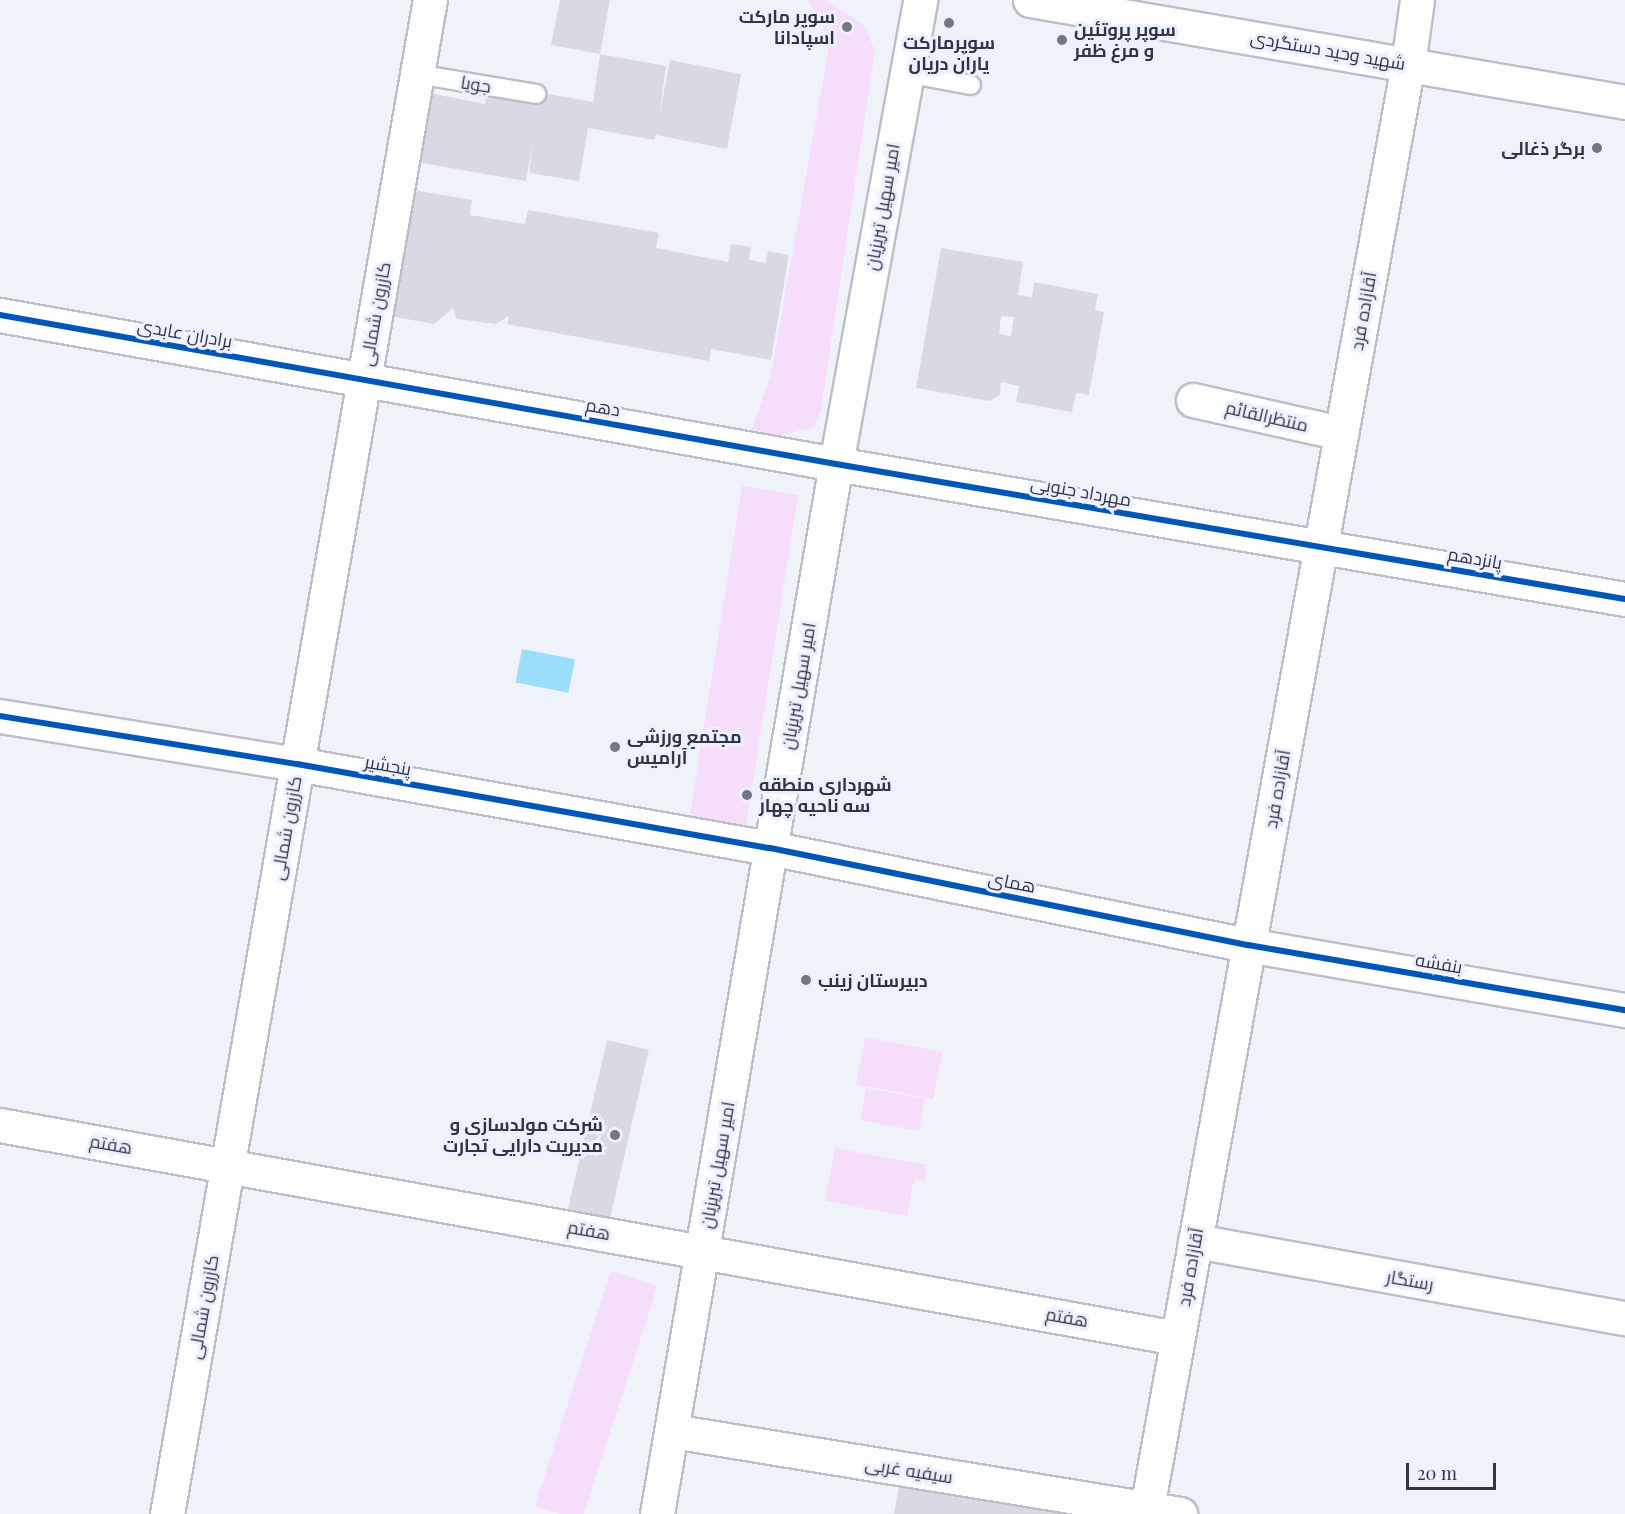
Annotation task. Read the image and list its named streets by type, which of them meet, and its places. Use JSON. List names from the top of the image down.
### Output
{
  "streets": {
    "street": [
      "شهید وحید دستگردی",
      "امیر سهیل تبریزیان",
      "آقازاده فرد",
      "کازرون شمالی",
      "برادران عابدی",
      "دهم",
      "منتظرالقائم",
      "مهرداد جنوبی",
      "پانزدهم",
      "پنجشیر",
      "همای",
      "بنفشه",
      "هفتم",
      "رستگار",
      "سیفیه غربی"
    ],
    "lane": ["جویا"]
  },
  "crossings": [
    ["شهید وحید دستگردی", "آقازاده فرد"],
    ["جویا", "کازرون شمالی"],
    ["امیر سهیل تبریزیان", "دهم"],
    ["امیر سهیل تبریزیان", "مهرداد جنوبی"],
    ["امیر سهیل تبریزیان", "پنجشیر"],
    ["امیر سهیل تبریزیان", "همای"],
    ["امیر سهیل تبریزیان", "هفتم"],
    ["امیر سهیل تبریزیان", "سیفیه غربی"],
    ["آقازاده فرد", "منتظرالقائم"],
    ["آقازاده فرد", "مهرداد جنوبی"],
    ["آقازاده فرد", "پانزدهم"],
    ["آقازاده فرد", "همای"],
    ["آقازاده فرد", "بنفشه"],
    ["آقازاده فرد", "هفتم"],
    ["آقازاده فرد", "رستگار"],
    ["آقازاده فرد", "سیفیه غربی"],
    ["کازرون شمالی", "برادران عابدی"],
    ["کازرون شمالی", "دهم"],
    ["کازرون شمالی", "پنجشیر"],
    ["کازرون شمالی", "هفتم"],
    ["برادران عابدی", "دهم"],
    ["دهم", "مهرداد جنوبی"],
    ["مهرداد جنوبی", "پانزدهم"],
    ["پنجشیر", "همای"],
    ["همای", "بنفشه"]
  ],
  "places": [
    "سوپرمارکت یاران دریان",
    "سوپر مارکت اسپادانا",
    "سوپر پروتئین و مرغ ظفر",
    "برگر ذغالی",
    "مجتمع ورزشی آرامیس",
    "شهرداری منطقه سه ناحیه چهار",
    "دبیرستان زینب",
    "شرکت مولدسازی و مدیریت دارایی تجارت"
  ],
  "scale_bar": "20 m"
}
